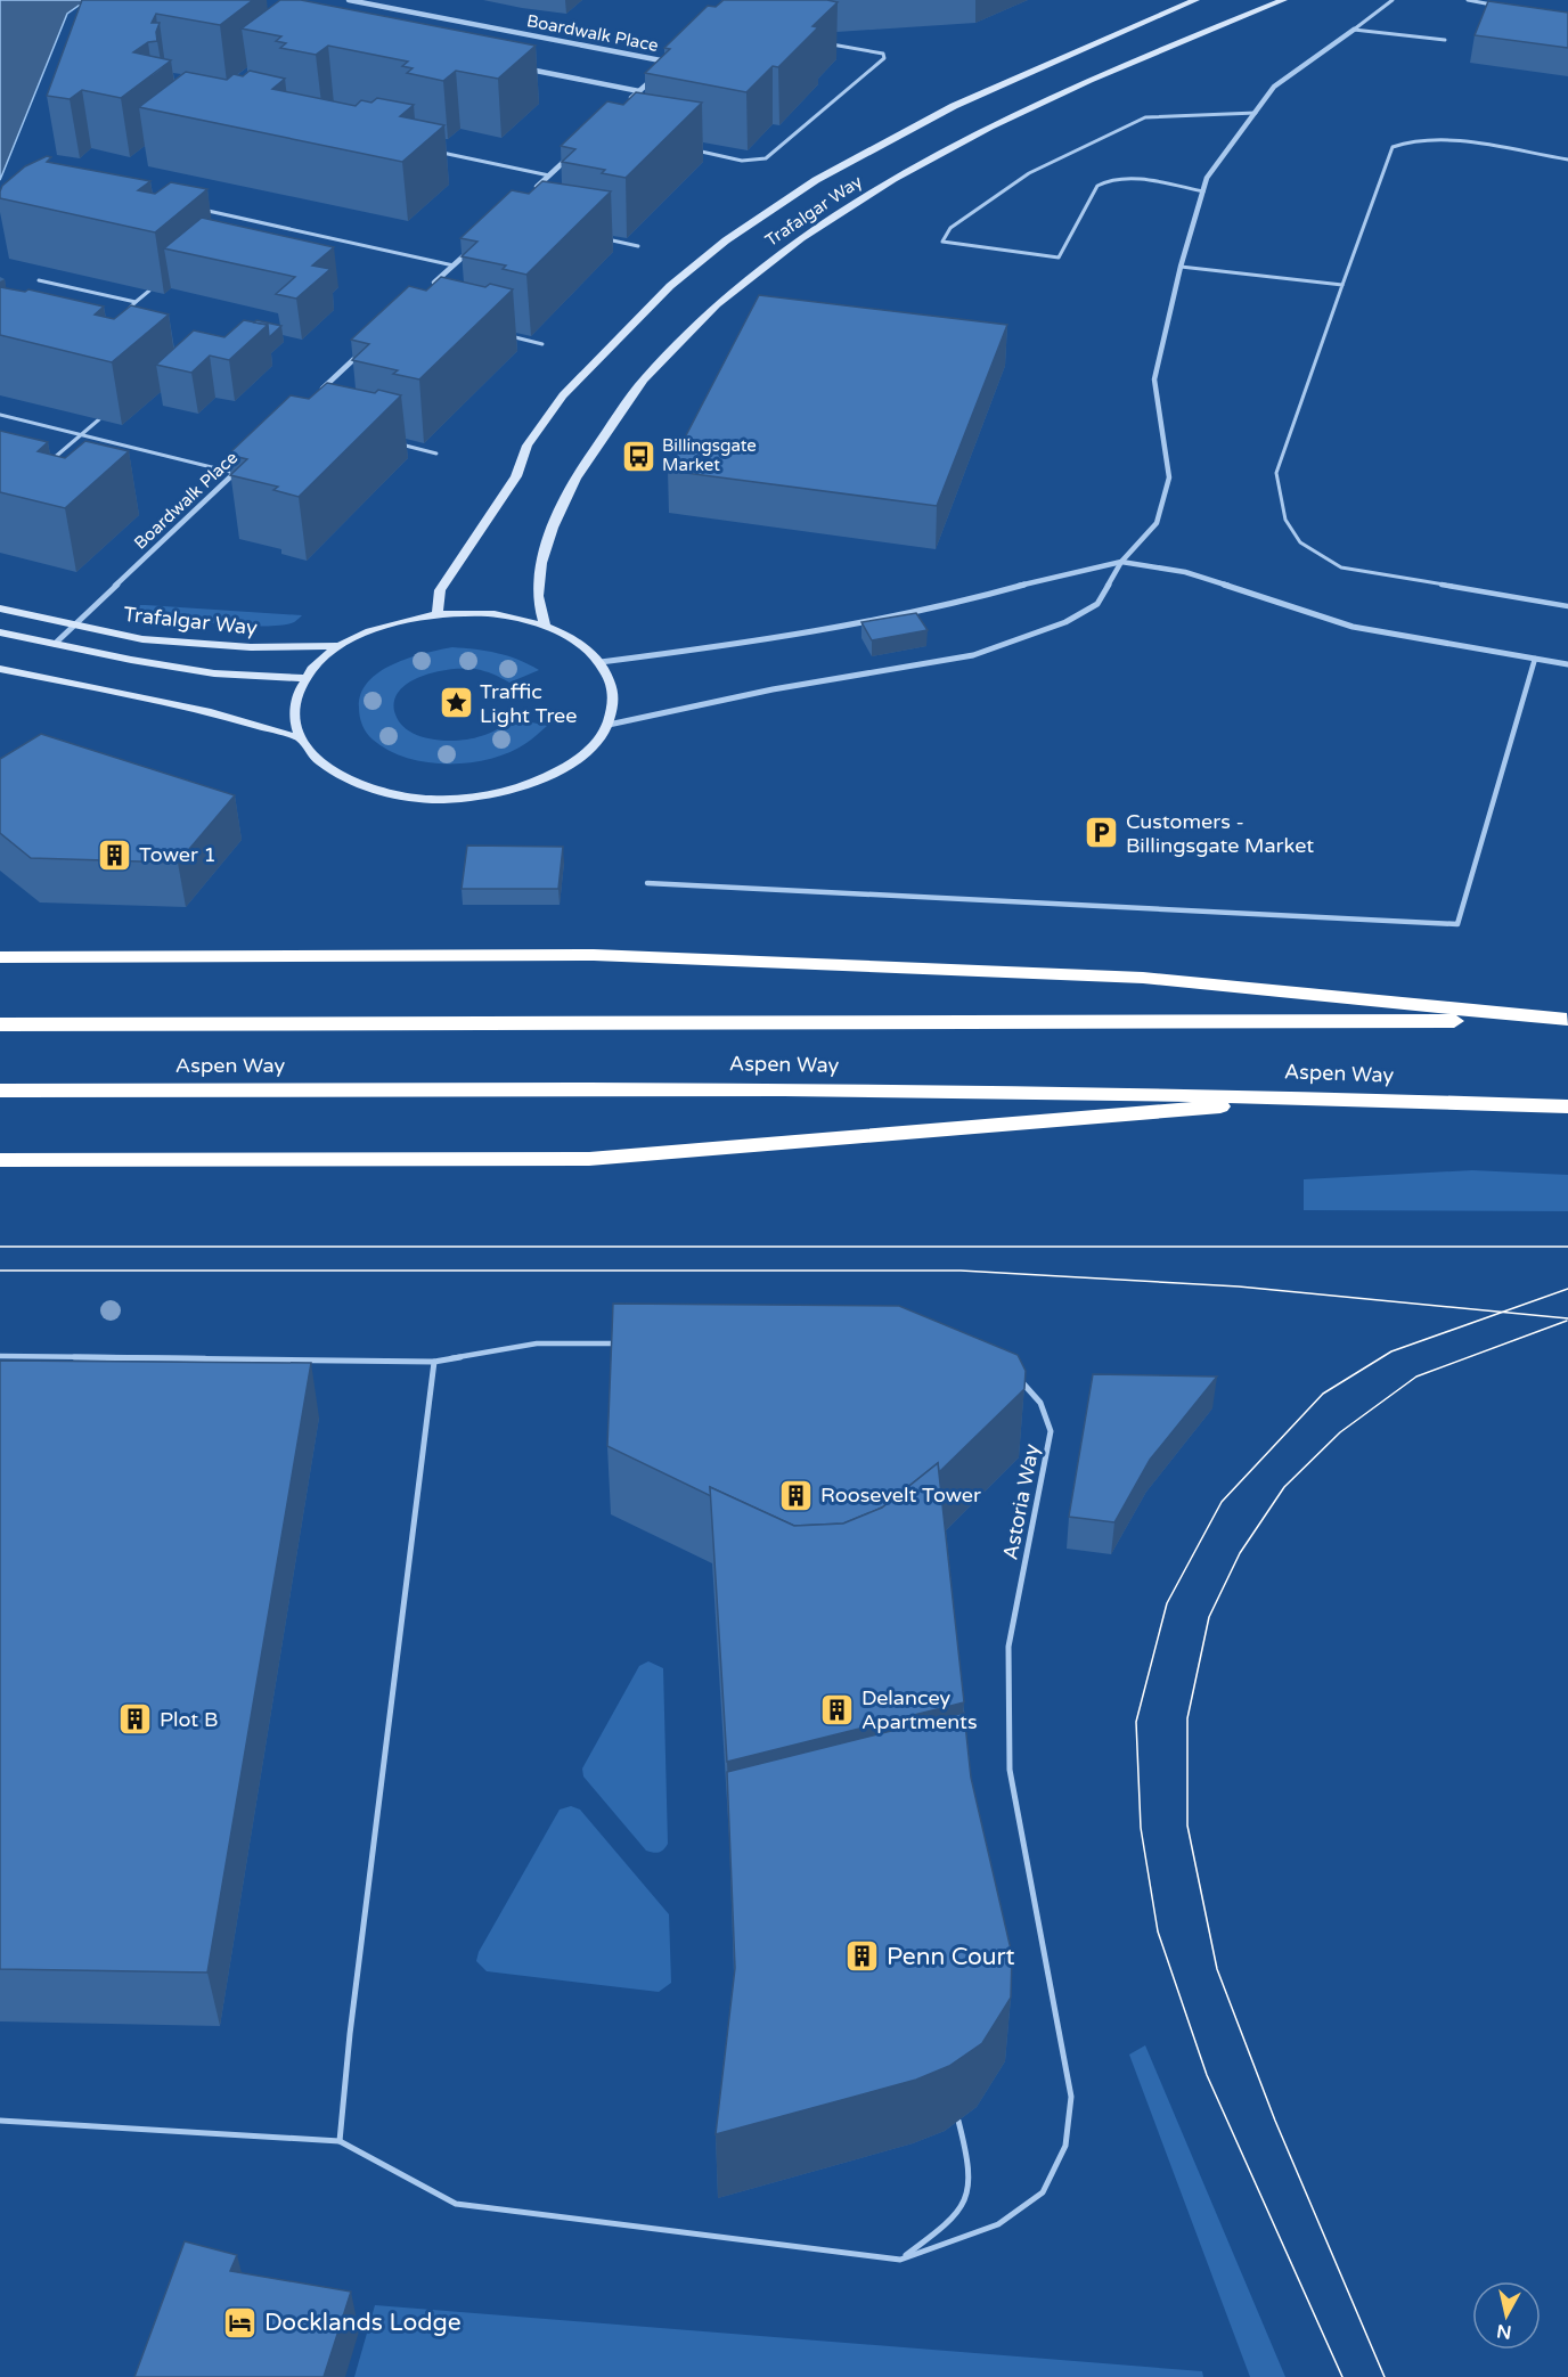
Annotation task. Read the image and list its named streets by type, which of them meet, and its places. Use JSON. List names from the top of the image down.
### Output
{
  "streets": {
    "highway": ["Aspen Way"],
    "street": ["Boardwalk Place", "Trafalgar Way"],
    "lane": ["Astoria Way"]
  },
  "crossings": [
    ["Boardwalk Place", "Trafalgar Way"]
  ],
  "places": {
    "bus stop": ["Billingsgate Market"],
    "place": ["Traffic Light Tree"],
    "parking": ["Customers - Billingsgate Market"],
    "building": [
      "Tower 1",
      "Roosevelt Tower",
      "Delancey Apartments",
      "Plot B",
      "Penn Court"
    ],
    "hotel": ["Docklands Lodge"]
  },
  "north": "bottom"
}
